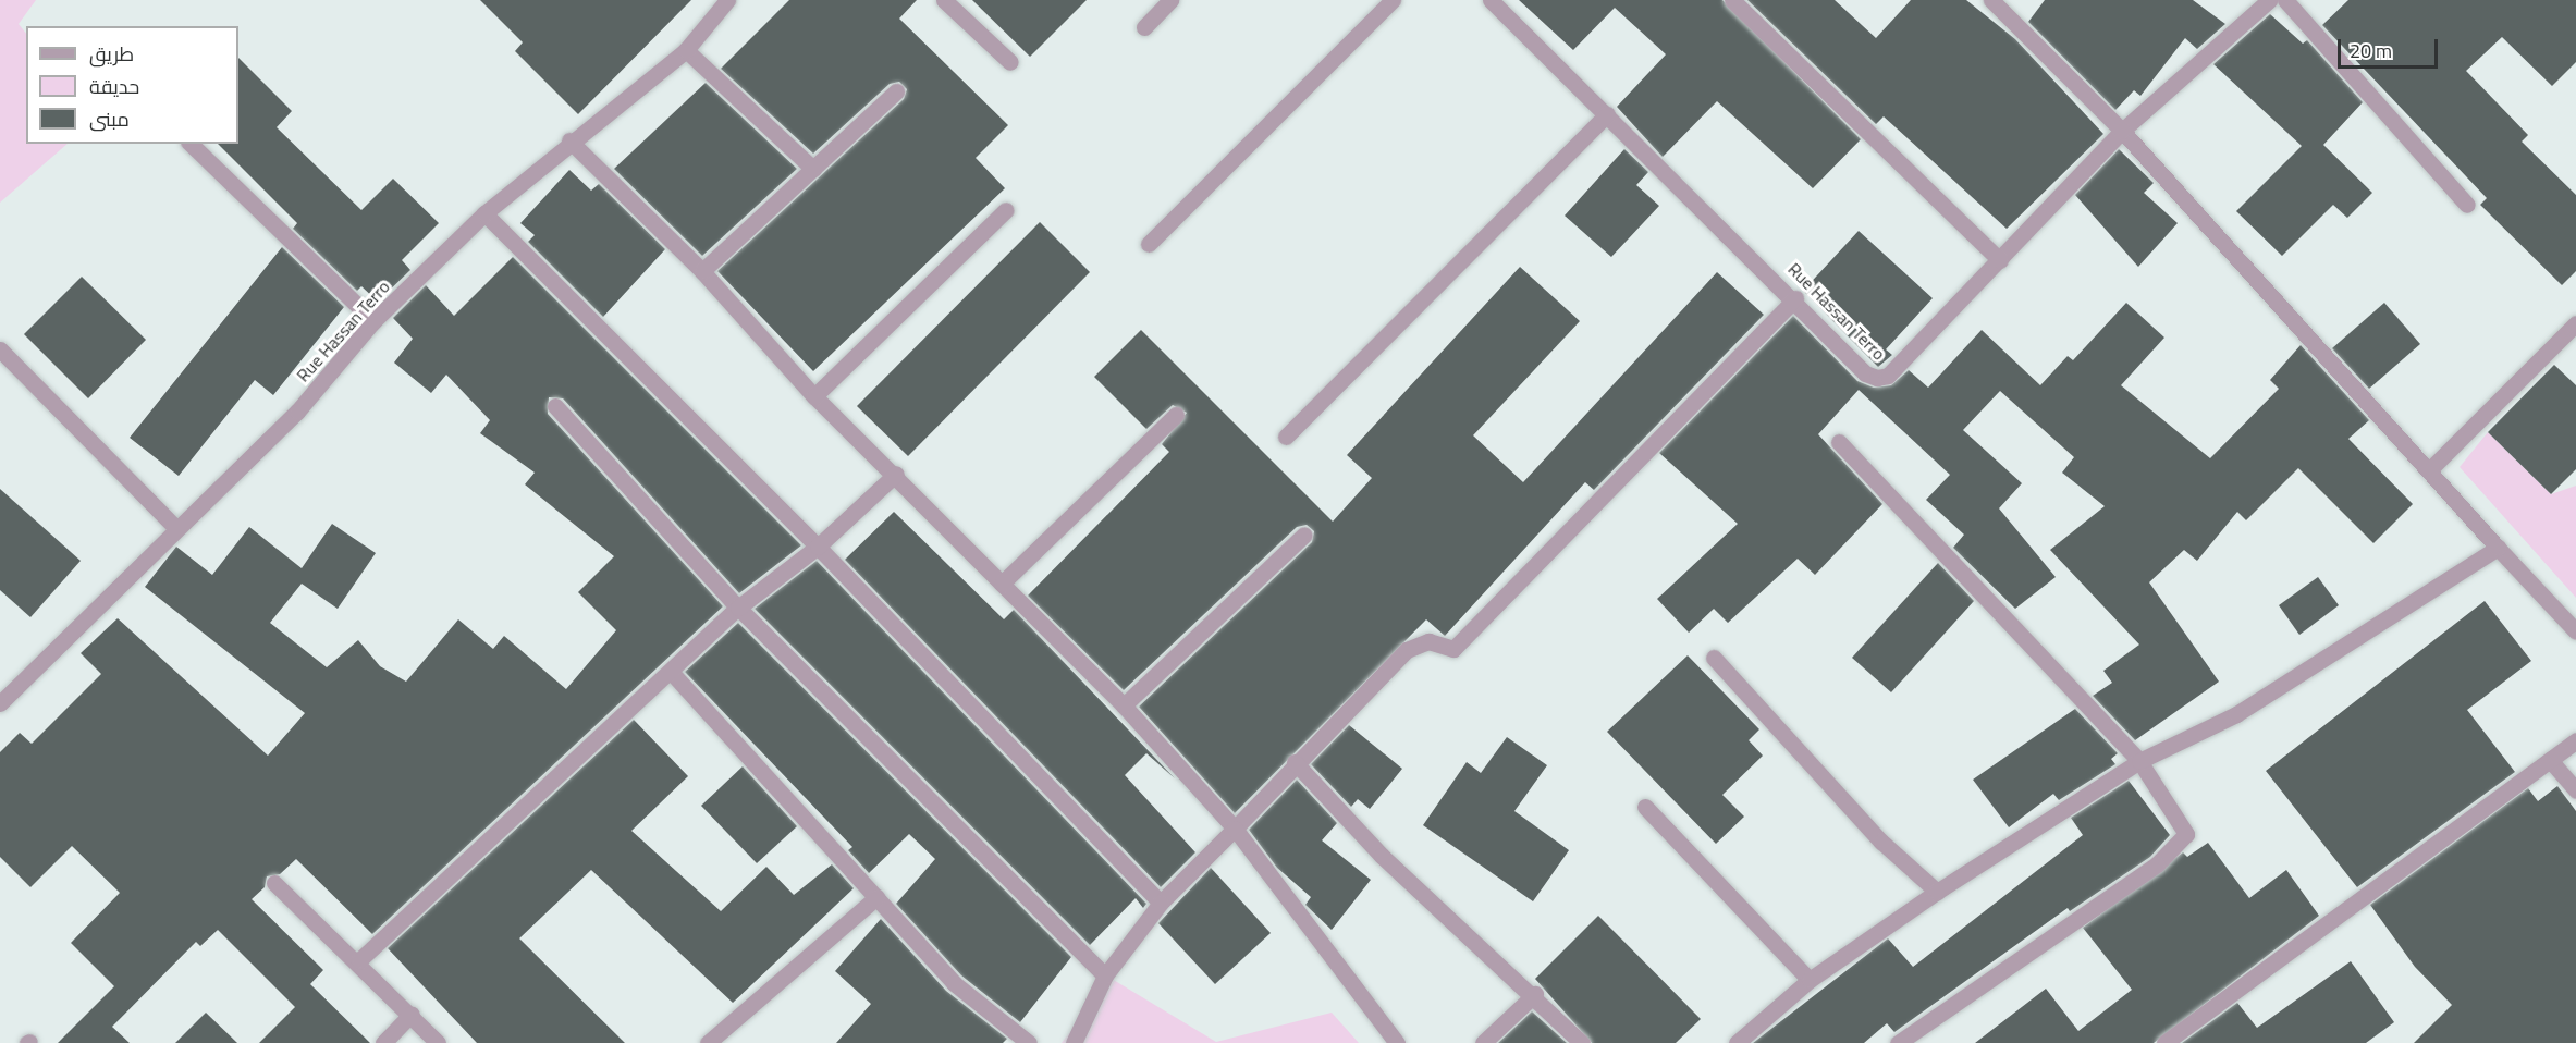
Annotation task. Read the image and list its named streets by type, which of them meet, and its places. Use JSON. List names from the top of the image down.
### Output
{
  "streets": {
    "street": ["Rue Hassan Terro"]
  },
  "legend": ["طريق", "حديقة", "مبنى"],
  "scale_bar": "20 m"
}
